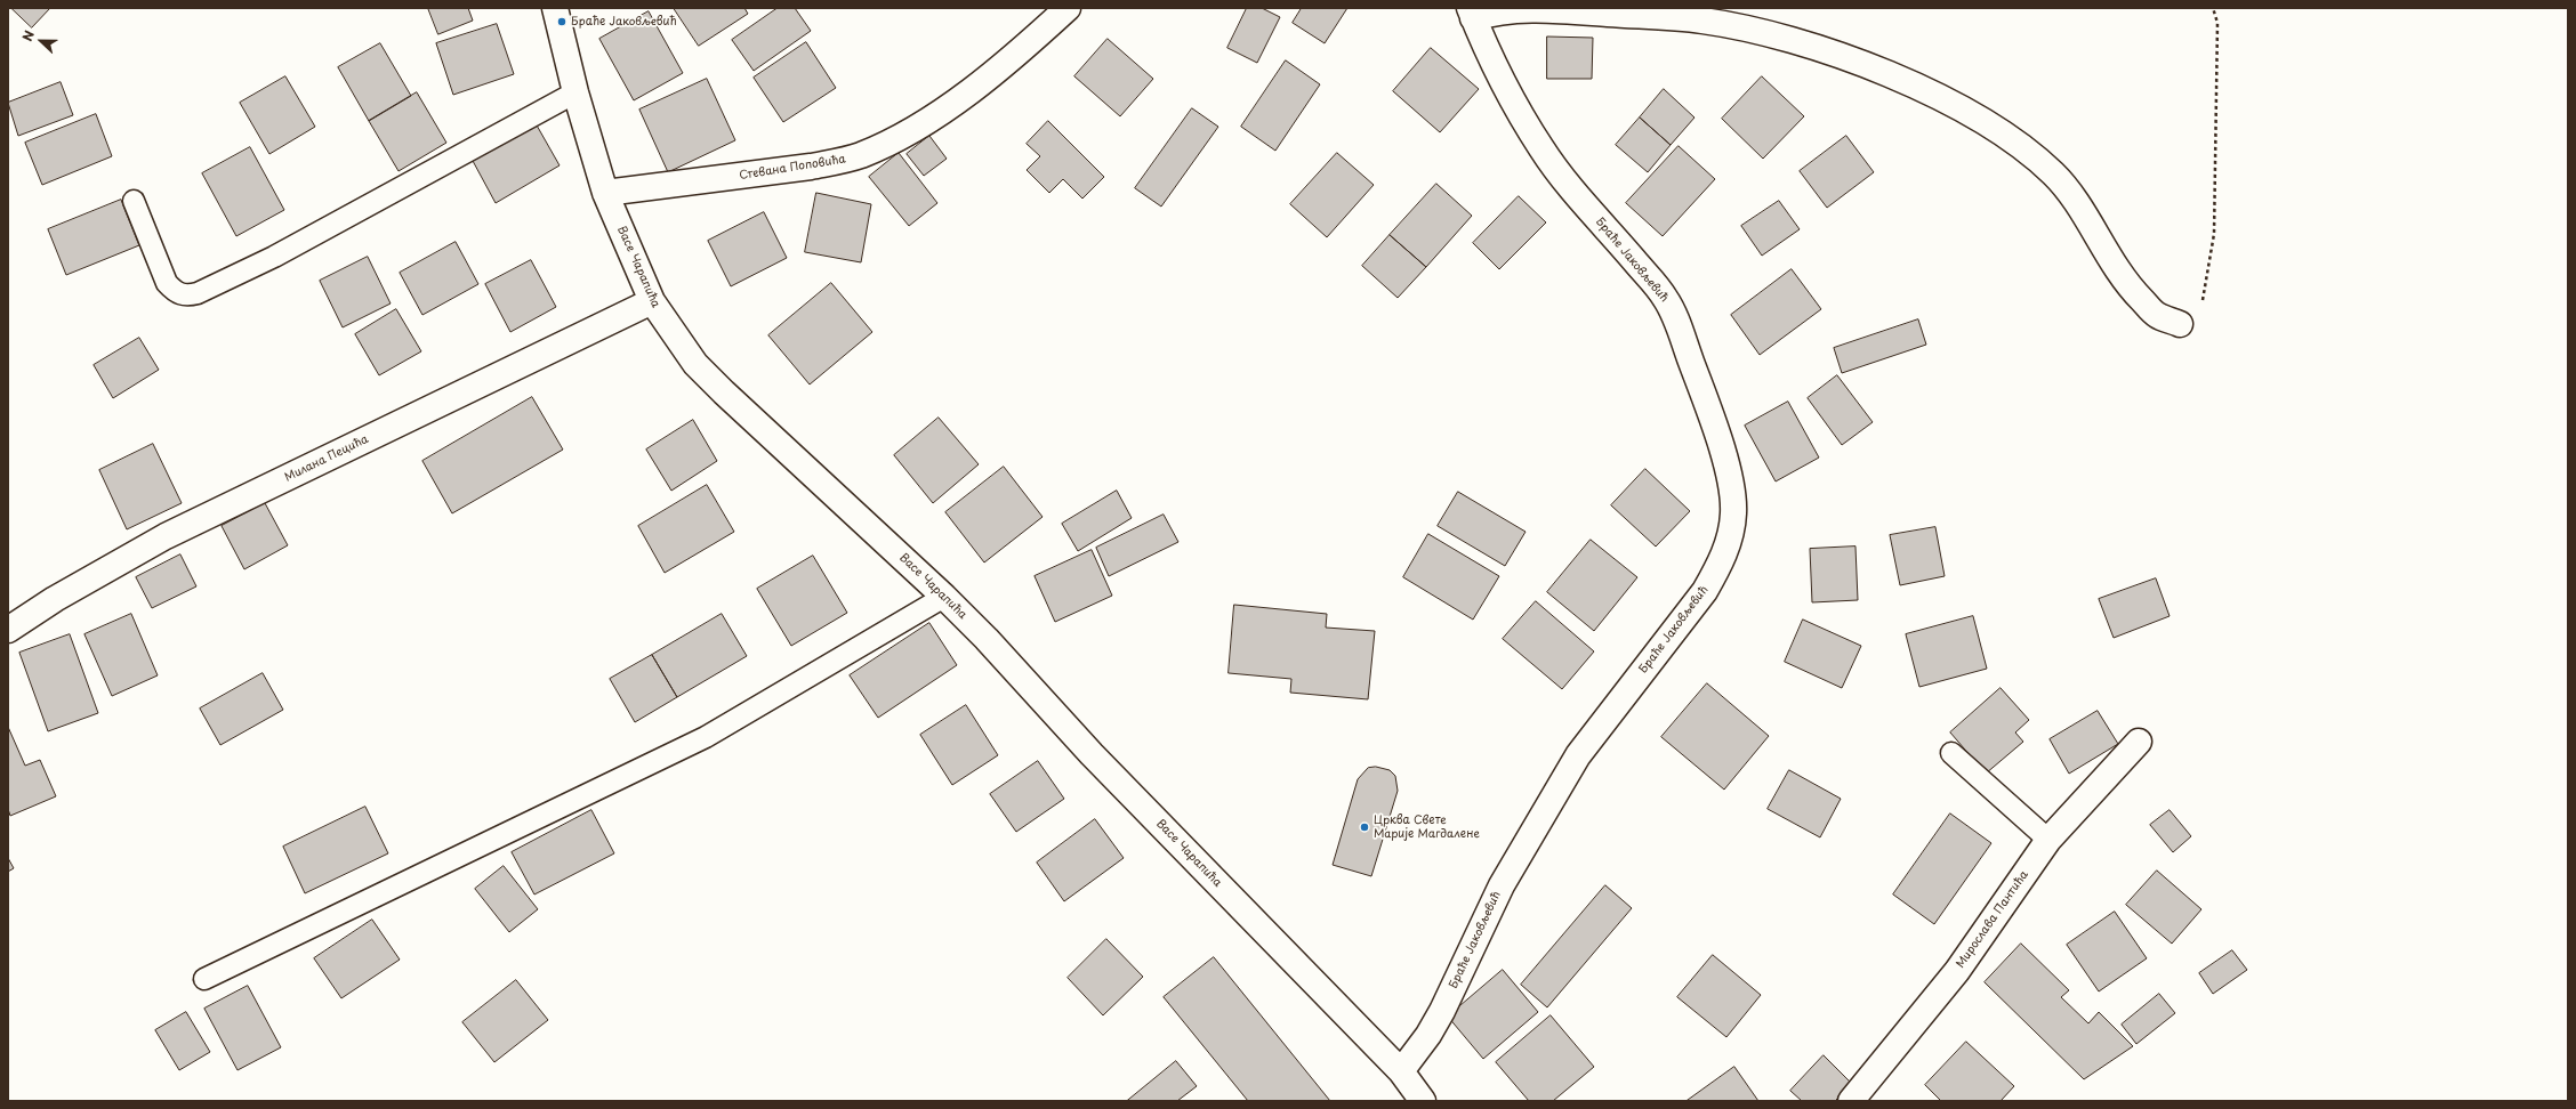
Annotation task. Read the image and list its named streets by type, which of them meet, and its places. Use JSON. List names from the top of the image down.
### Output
{
  "streets": {
    "street": [
      "Стевана Поповића",
      "Браће Јаковљевић",
      "Васе Чарапића",
      "Милана Пецића",
      "Мирослава Пантића"
    ]
  },
  "crossings": [
    ["Стевана Поповића", "Васе Чарапића"],
    ["Браће Јаковљевић", "Васе Чарапића"],
    ["Васе Чарапића", "Милана Пецића"]
  ],
  "places": ["Браће Јаковљевић", "Црква Свете Марије Магдалене"],
  "north": "left"
}
